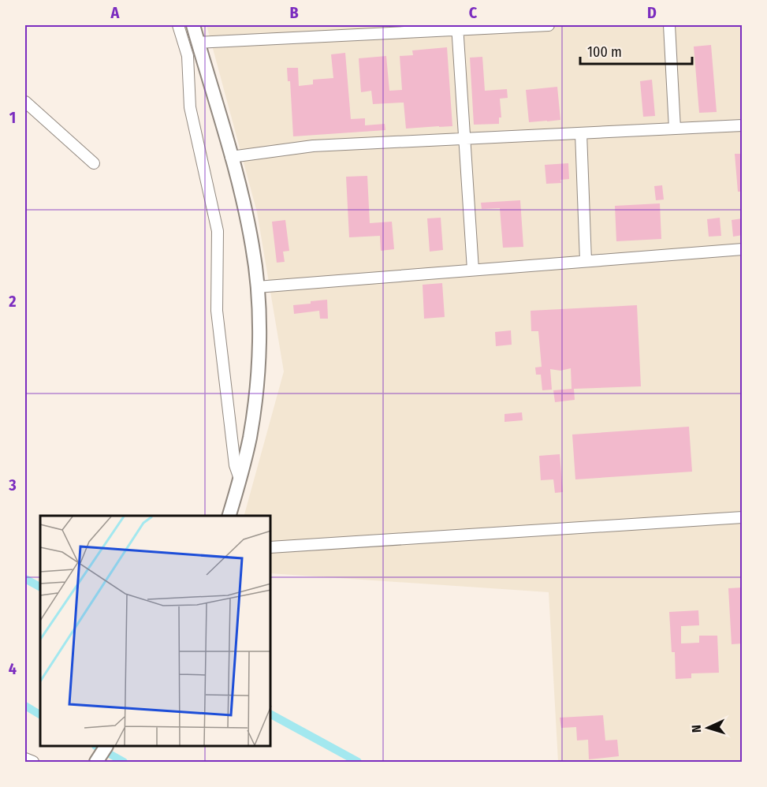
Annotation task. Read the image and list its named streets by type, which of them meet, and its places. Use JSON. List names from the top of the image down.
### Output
{
  "scale_bar": "100 m",
  "north": "left",
  "grid": {
    "columns": [
      "A",
      "B",
      "C",
      "D"
    ],
    "rows": [
      "1",
      "2",
      "3",
      "4"
    ]
  }
}
